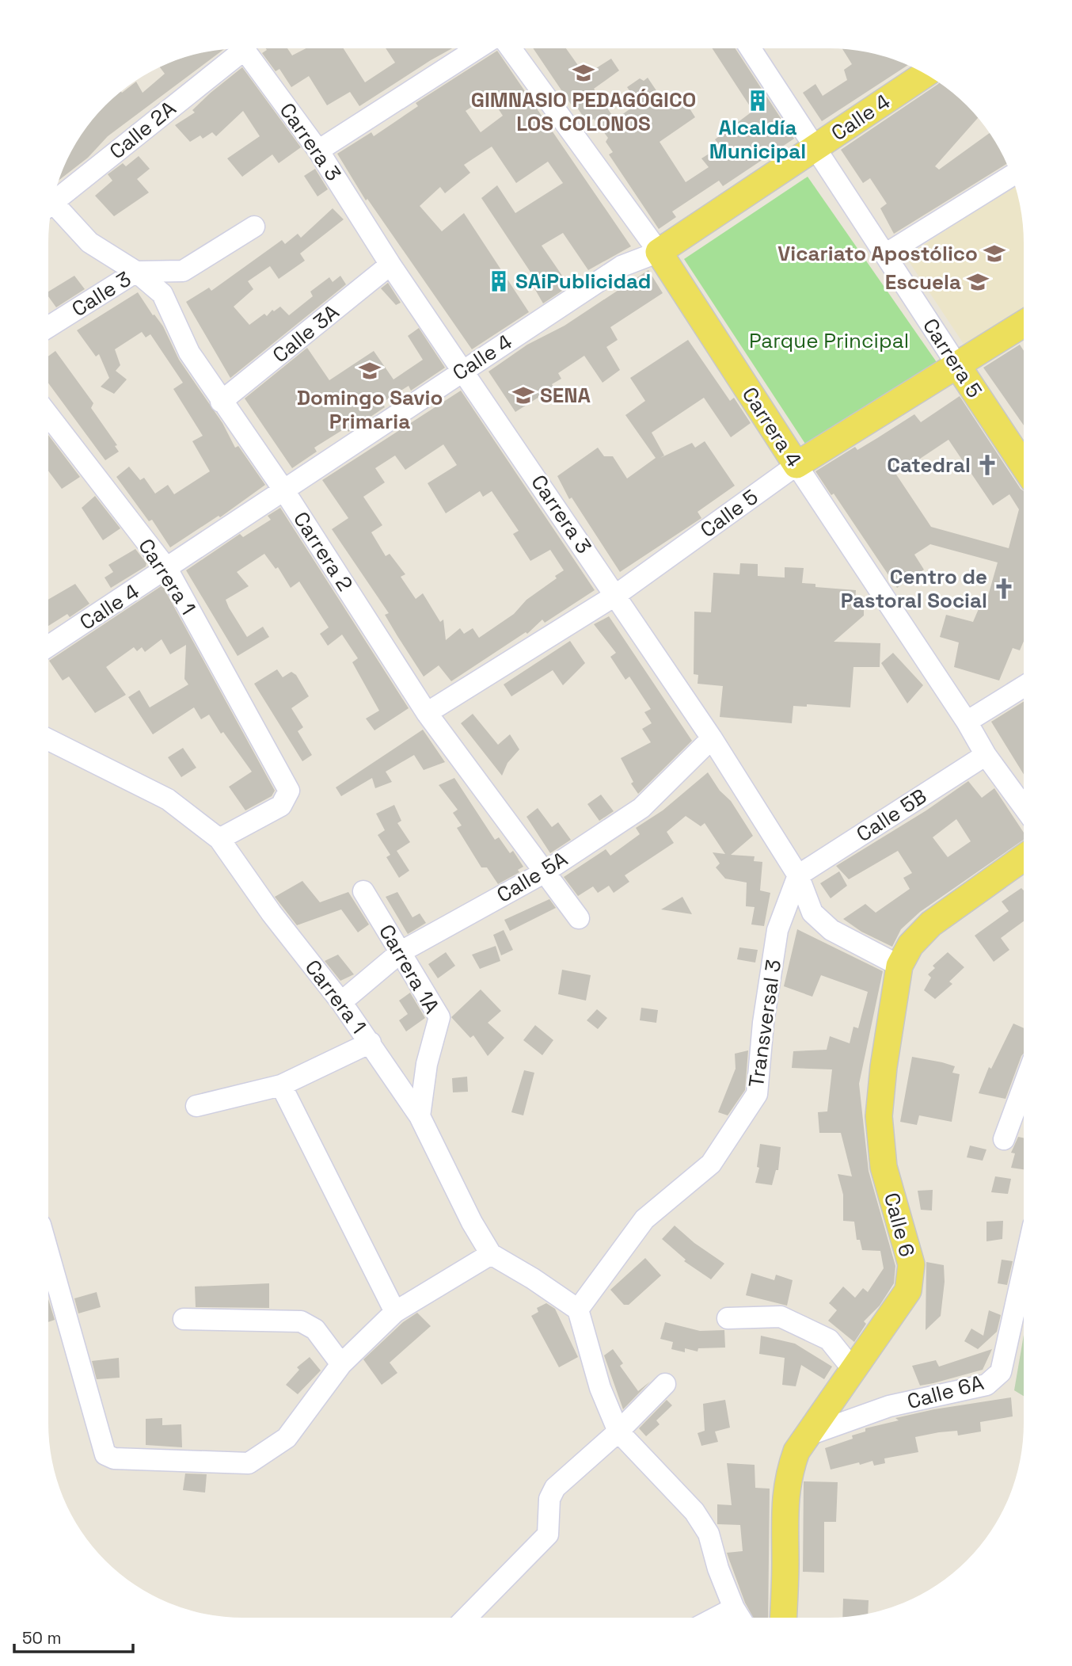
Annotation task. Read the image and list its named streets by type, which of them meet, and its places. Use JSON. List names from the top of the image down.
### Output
{
  "streets": {
    "main road": [
      "Calle 4",
      "Carrera 5",
      "Carrera 4",
      "Calle 5",
      "Calle 6"
    ],
    "street": [
      "Calle 2A",
      "Carrera 3",
      "Calle 3",
      "Calle 3A",
      "Carrera 2",
      "Carrera 1",
      "Calle 5B",
      "Calle 5A",
      "Carrera 1A",
      "Transversal 3",
      "Calle 6A"
    ]
  },
  "crossings": [
    ["Calle 4", "Carrera 3"],
    ["Calle 4", "Carrera 5"],
    ["Calle 4", "Carrera 4"],
    ["Calle 4", "Carrera 2"],
    ["Calle 4", "Carrera 1"],
    ["Carrera 3", "Calle 3A"],
    ["Carrera 3", "Calle 5"],
    ["Carrera 3", "Calle 5B"],
    ["Carrera 3", "Calle 5A"],
    ["Carrera 3", "Transversal 3"],
    ["Carrera 3", "Calle 6"],
    ["Calle 3", "Carrera 2"],
    ["Calle 3A", "Carrera 2"],
    ["Carrera 5", "Calle 5"],
    ["Carrera 4", "Calle 5"],
    ["Carrera 4", "Calle 5B"],
    ["Calle 5", "Carrera 2"],
    ["Carrera 2", "Calle 5A"],
    ["Carrera 1", "Calle 5A"],
    ["Carrera 1", "Carrera 1A"],
    ["Carrera 1", "Transversal 3"],
    ["Calle 5B", "Transversal 3"],
    ["Calle 5A", "Carrera 1A"],
    ["Calle 6", "Calle 6A"]
  ],
  "parks": ["Parque Principal"],
  "places": {
    "school or university": [
      "GIMNASIO PEDAGÓGICO LOS COLONOS",
      "Vicariato Apostólico",
      "Escuela",
      "Domingo Savio Primaria",
      "SENA"
    ],
    "building": ["Alcaldía Municipal", "SAiPublicidad"],
    "church": ["Catedral", "Centro de Pastoral Social"]
  },
  "scale_bar": "50 m"
}
